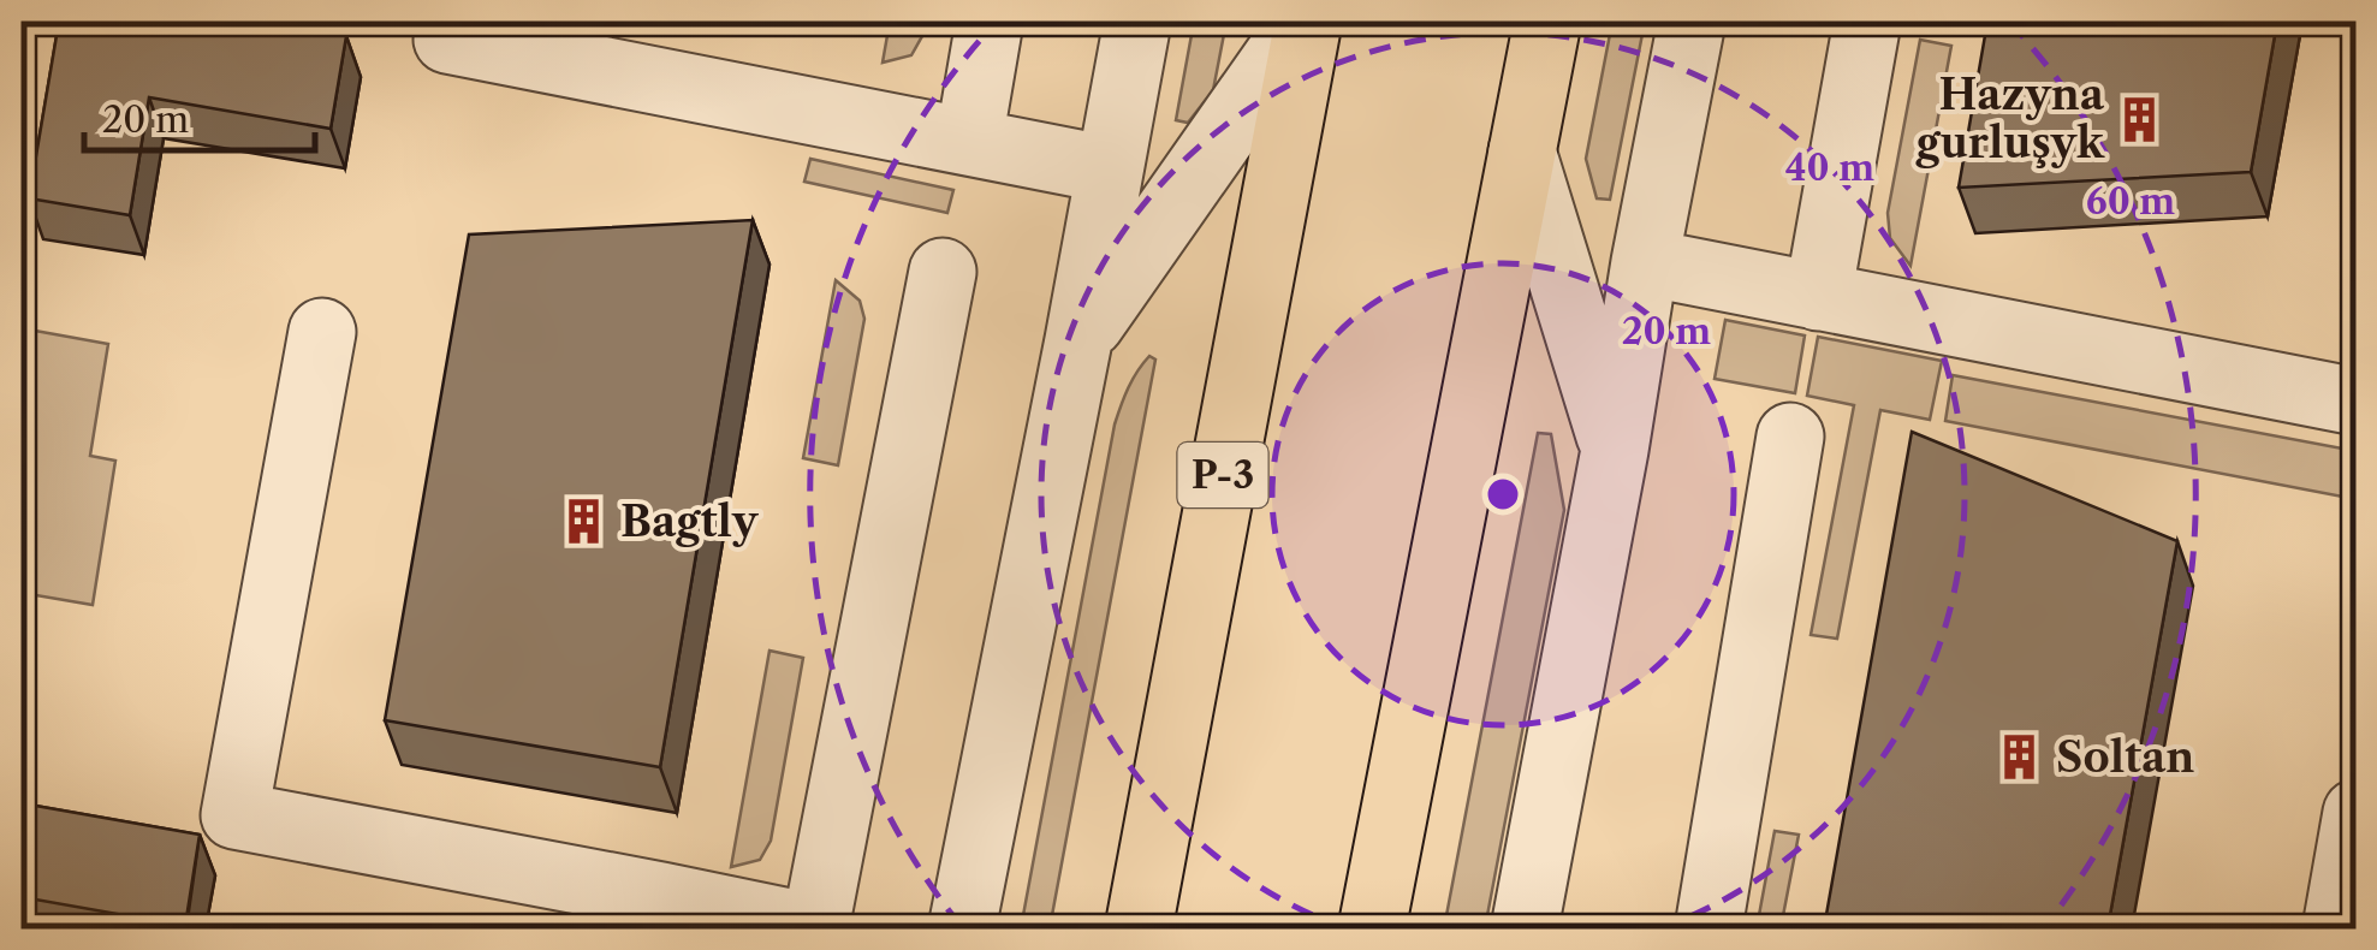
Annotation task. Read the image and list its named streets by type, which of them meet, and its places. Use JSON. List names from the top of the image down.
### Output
{
  "streets": {
    "highway": ["P-3"]
  },
  "places": {
    "building": ["Hazyna gurluşyk", "Bagtly", "Soltan"]
  },
  "scale_bar": "20 m",
  "rings": ["40 m", "60 m", "20 m"]
}
